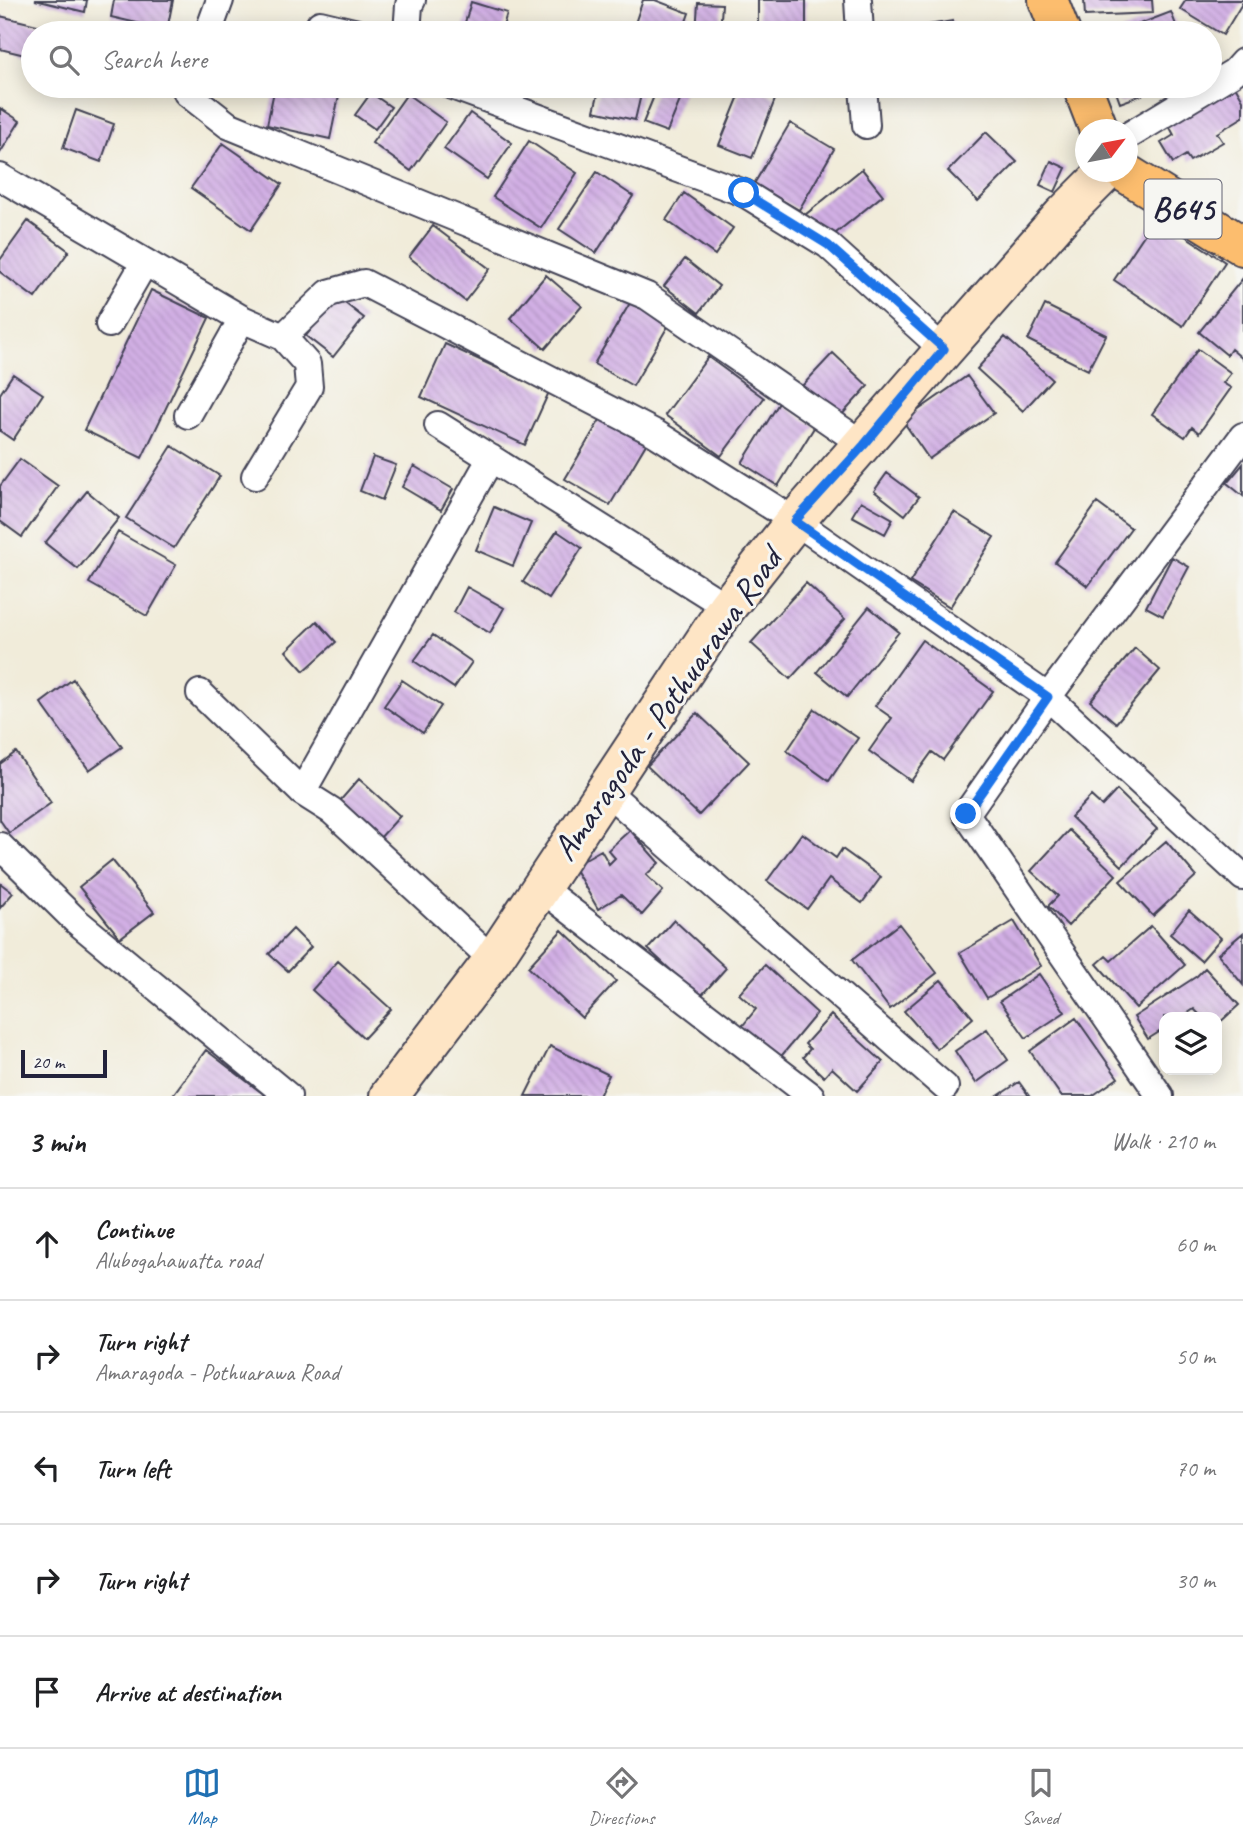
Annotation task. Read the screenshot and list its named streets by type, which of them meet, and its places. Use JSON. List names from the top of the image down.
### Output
{
  "streets": {
    "main road": ["B645"],
    "street": ["Amaragoda - Pothuarawa Road"]
  },
  "scale_bar": "20 m",
  "north": "top right",
  "page": {
    "search": "Search here",
    "scale": "20 m",
    "heading": ["3 min", "Walk · 210 m"],
    "list": [
      ["Continue", "Alubogahawatta road", "60 m"],
      ["Turn right", "Amaragoda - Pothuarawa Road", "50 m"],
      ["Turn left", "70 m"],
      ["Turn right", "30 m"],
      "Arrive at destination"
    ],
    "nav": ["Map", "Directions", "Saved"]
  }
}
